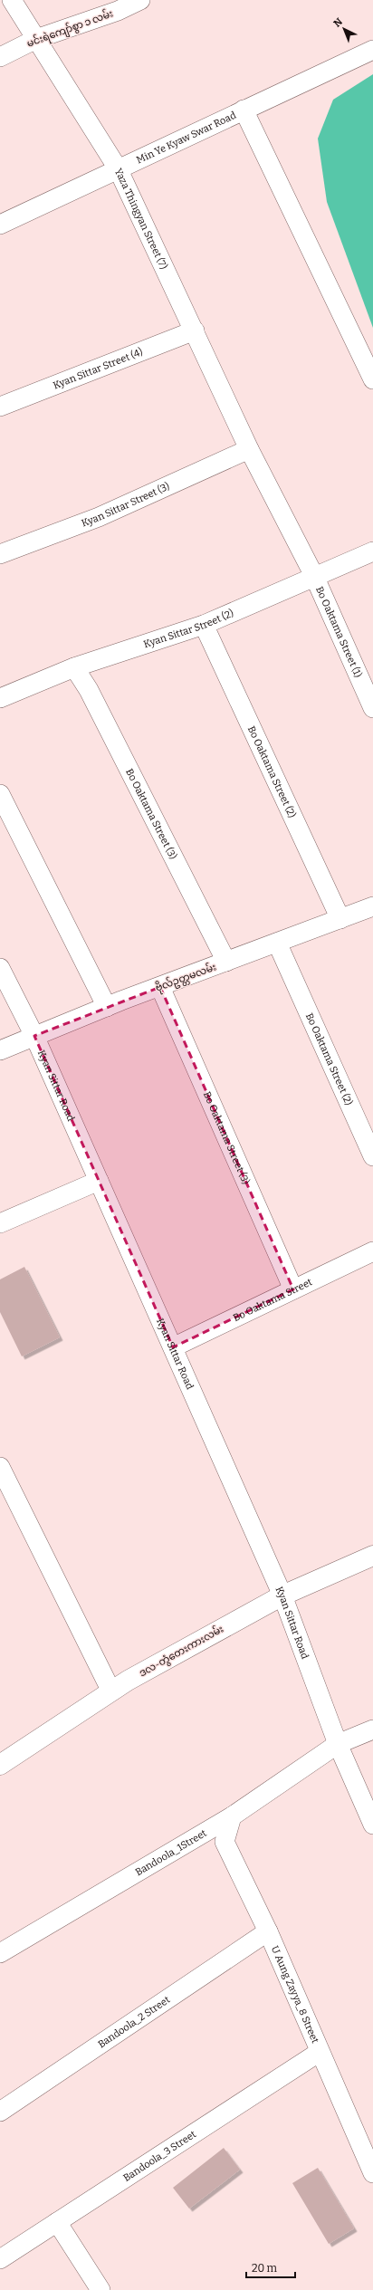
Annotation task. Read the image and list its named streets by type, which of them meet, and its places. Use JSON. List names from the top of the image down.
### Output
{
  "streets": {
    "main road": ["ဒလ-တွံတေးကားလမ်း"],
    "street": [
      "မင်းရဲကျော်စွာ ၁ လမ်း",
      "Min Ye Kyaw Swar Road",
      "Yaza Thingyan Street (7)",
      "Kyan Sittar Street (4)",
      "Kyan Sittar Street (3)",
      "Kyan Sittar Street (2)",
      "Bo Oaktama Street (1)",
      "Bo Oaktama Street (2)",
      "Bo Oaktama Street (3)",
      "ဗိုလ်ဥတ္တမလမ်း",
      "Kyan Sittar Road",
      "Bo Oaktama Street",
      "Bandoola_1Street",
      "U Aung Zayya_8 Street",
      "Bandoola_2 Street",
      "Bandoola_3 Street"
    ]
  },
  "crossings": [
    ["မင်းရဲကျော်စွာ ၁ လမ်း", "Yaza Thingyan Street (7)"],
    ["Min Ye Kyaw Swar Road", "Yaza Thingyan Street (7)"],
    ["Yaza Thingyan Street (7)", "Kyan Sittar Street (4)"],
    ["Yaza Thingyan Street (7)", "Kyan Sittar Street (3)"],
    ["Yaza Thingyan Street (7)", "Bo Oaktama Street (1)"],
    ["Kyan Sittar Street (3)", "Bo Oaktama Street (1)"],
    ["Kyan Sittar Street (2)", "Bo Oaktama Street (1)"],
    ["Kyan Sittar Street (2)", "Bo Oaktama Street (2)"],
    ["Kyan Sittar Street (2)", "Bo Oaktama Street (3)"],
    ["Bo Oaktama Street (2)", "ဗိုလ်ဥတ္တမလမ်း"],
    ["Bo Oaktama Street (3)", "ဗိုလ်ဥတ္တမလမ်း"],
    ["Bo Oaktama Street (3)", "Bo Oaktama Street"],
    ["ဗိုလ်ဥတ္တမလမ်း", "Kyan Sittar Road"],
    ["Kyan Sittar Road", "Bo Oaktama Street"],
    ["Kyan Sittar Road", "ဒလ-တွံတေးကားလမ်း"],
    ["Kyan Sittar Road", "Bandoola_1Street"],
    ["Bandoola_1Street", "U Aung Zayya_8 Street"],
    ["U Aung Zayya_8 Street", "Bandoola_2 Street"],
    ["U Aung Zayya_8 Street", "Bandoola_3 Street"]
  ],
  "scale_bar": "20 m",
  "north": "top left"
}
